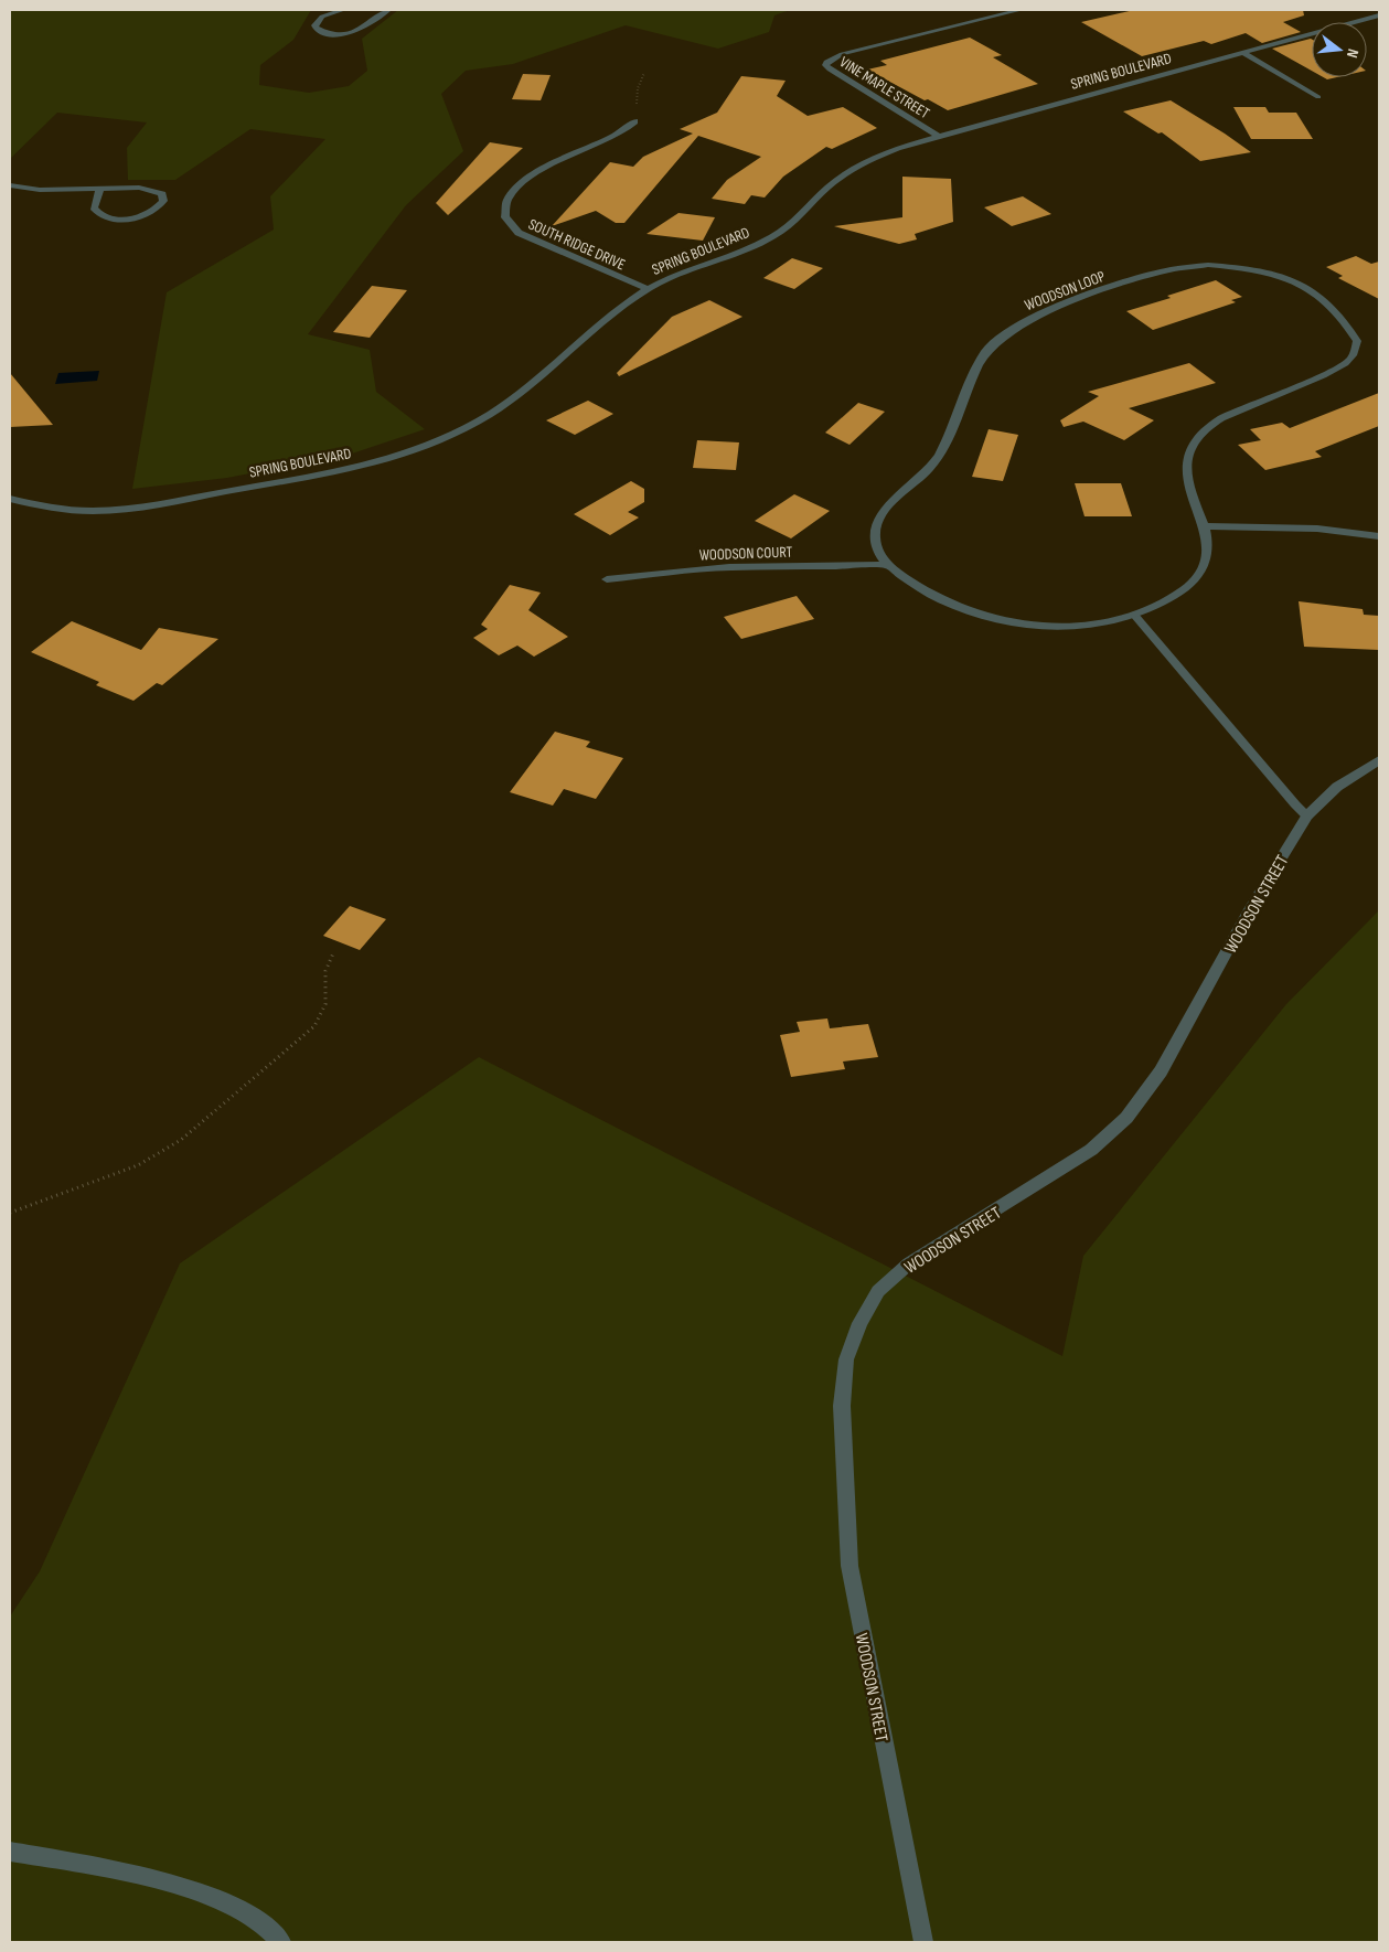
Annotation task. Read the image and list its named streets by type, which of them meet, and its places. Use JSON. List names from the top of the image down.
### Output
{
  "streets": {
    "street": [
      "SPRING BOULEVARD",
      "VINE MAPLE STREET",
      "SOUTH RIDGE DRIVE",
      "WOODSON LOOP",
      "WOODSON COURT",
      "WOODSON STREET"
    ]
  },
  "crossings": [
    ["SPRING BOULEVARD", "VINE MAPLE STREET"],
    ["SPRING BOULEVARD", "SOUTH RIDGE DRIVE"],
    ["WOODSON LOOP", "WOODSON COURT"]
  ],
  "north": "right"
}
